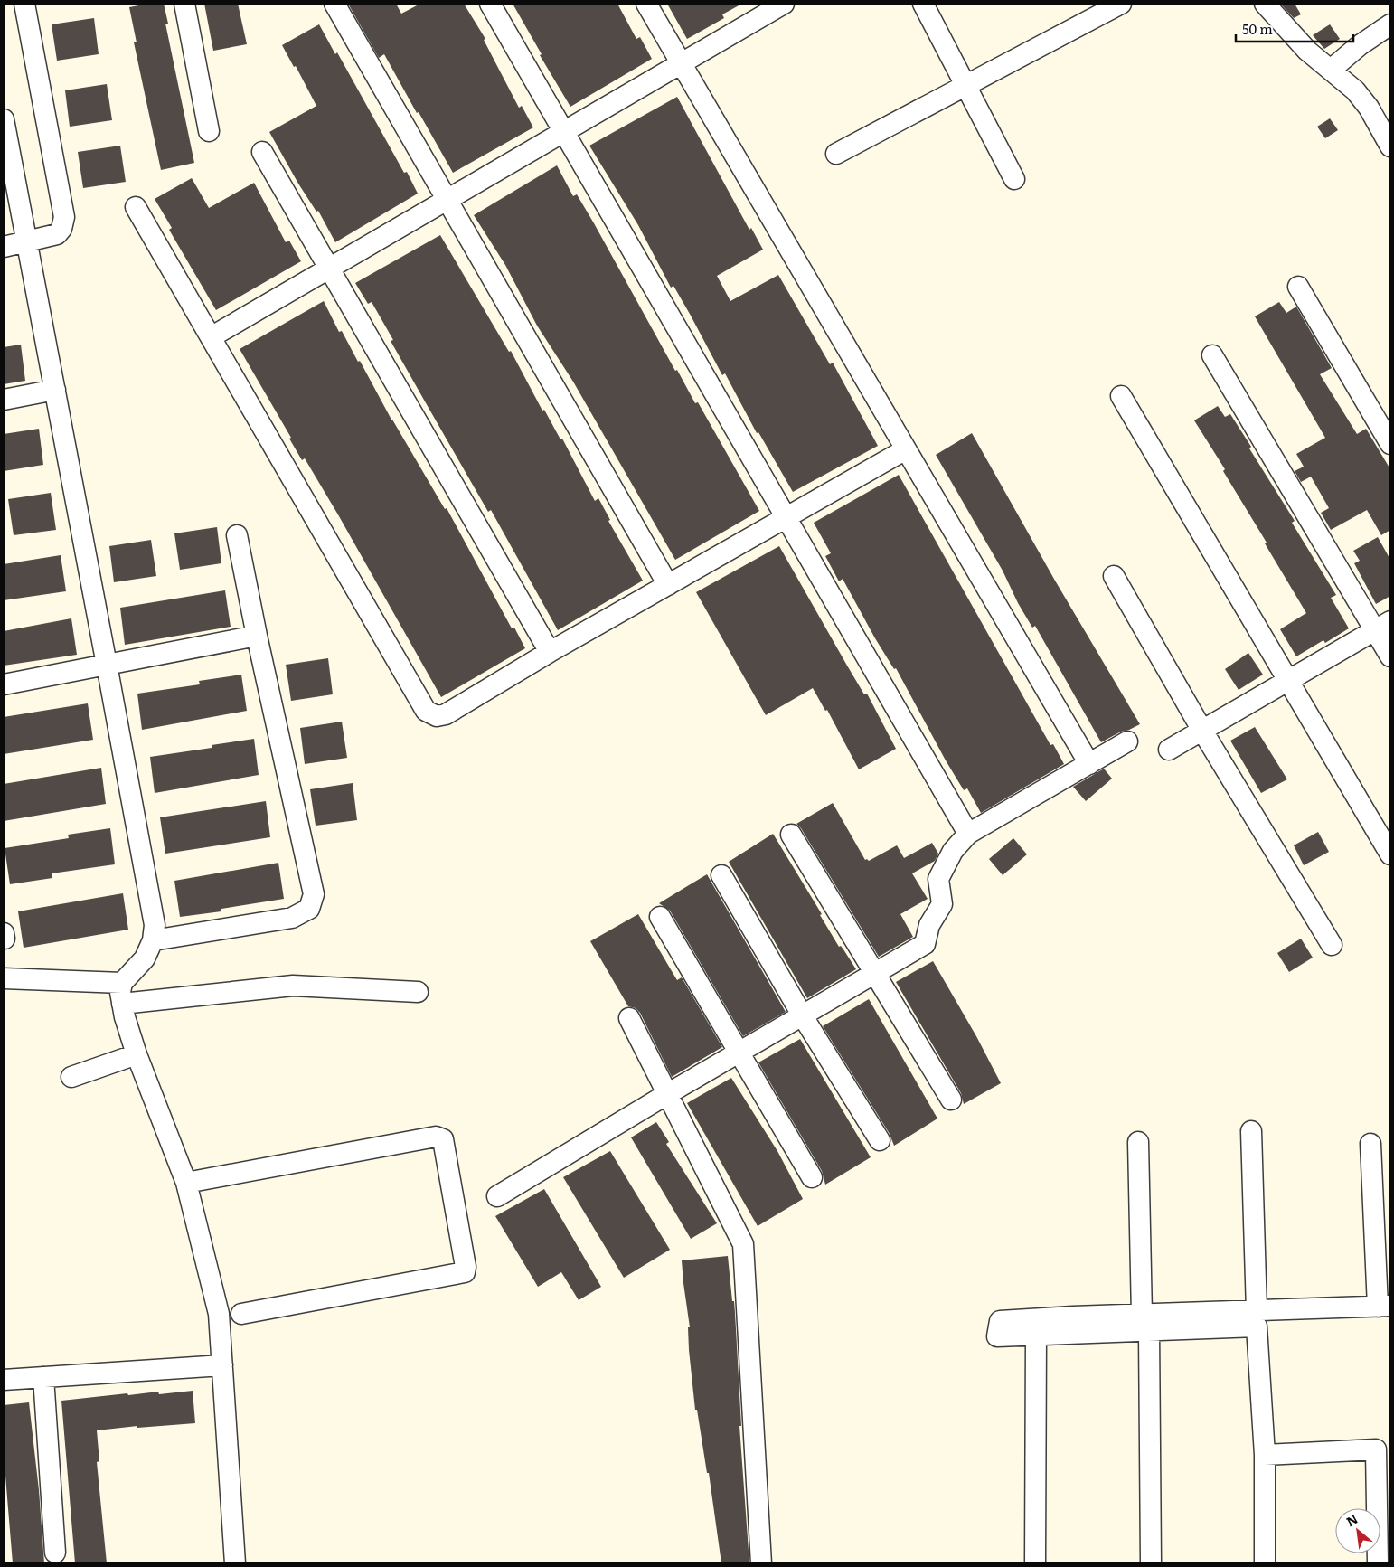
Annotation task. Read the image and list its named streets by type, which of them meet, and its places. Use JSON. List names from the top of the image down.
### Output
{
  "scale_bar": "50 m",
  "north": "top left"
}
